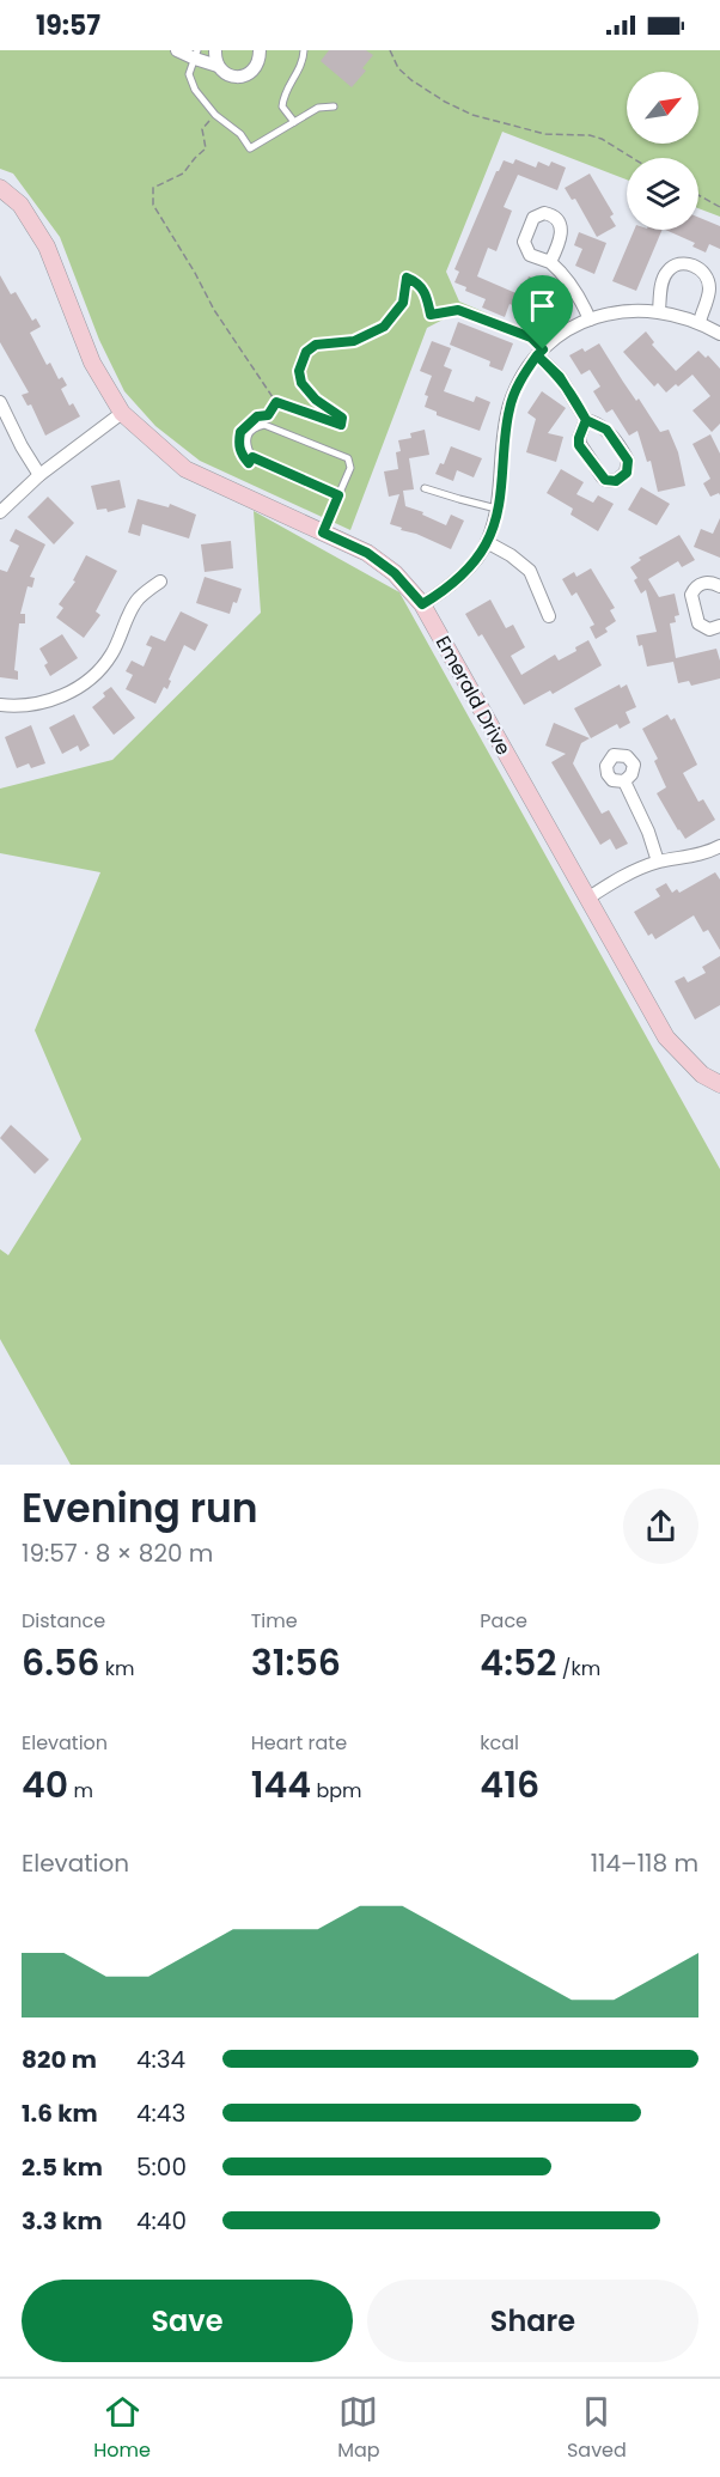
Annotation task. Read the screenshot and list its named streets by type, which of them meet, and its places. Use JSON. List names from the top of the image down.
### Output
{
  "streets": {
    "street": ["Emerald Drive"]
  },
  "north": "top right",
  "page": {
    "status": "19:57",
    "heading": ["Evening run", "19:57 · 8 × 820 m"],
    "stats": [
      ["Distance", "6.56 km"],
      ["Time", "31:56"],
      ["Pace", "4:52 /km"],
      ["Elevation", "40 m"],
      ["Heart rate", "144 bpm"],
      ["kcal", "416"]
    ],
    "chart": ["Elevation", "114–118 m"],
    "list": [
      {
        "name": "820 m",
        "note": "4:34"
      },
      {
        "name": "1.6 km",
        "note": "4:43"
      },
      {
        "name": "2.5 km",
        "note": "5:00"
      },
      {
        "name": "3.3 km",
        "note": "4:40"
      }
    ],
    "buttons": ["Save", "Share"],
    "tabs": ["Home", "Map", "Saved"]
  }
}
